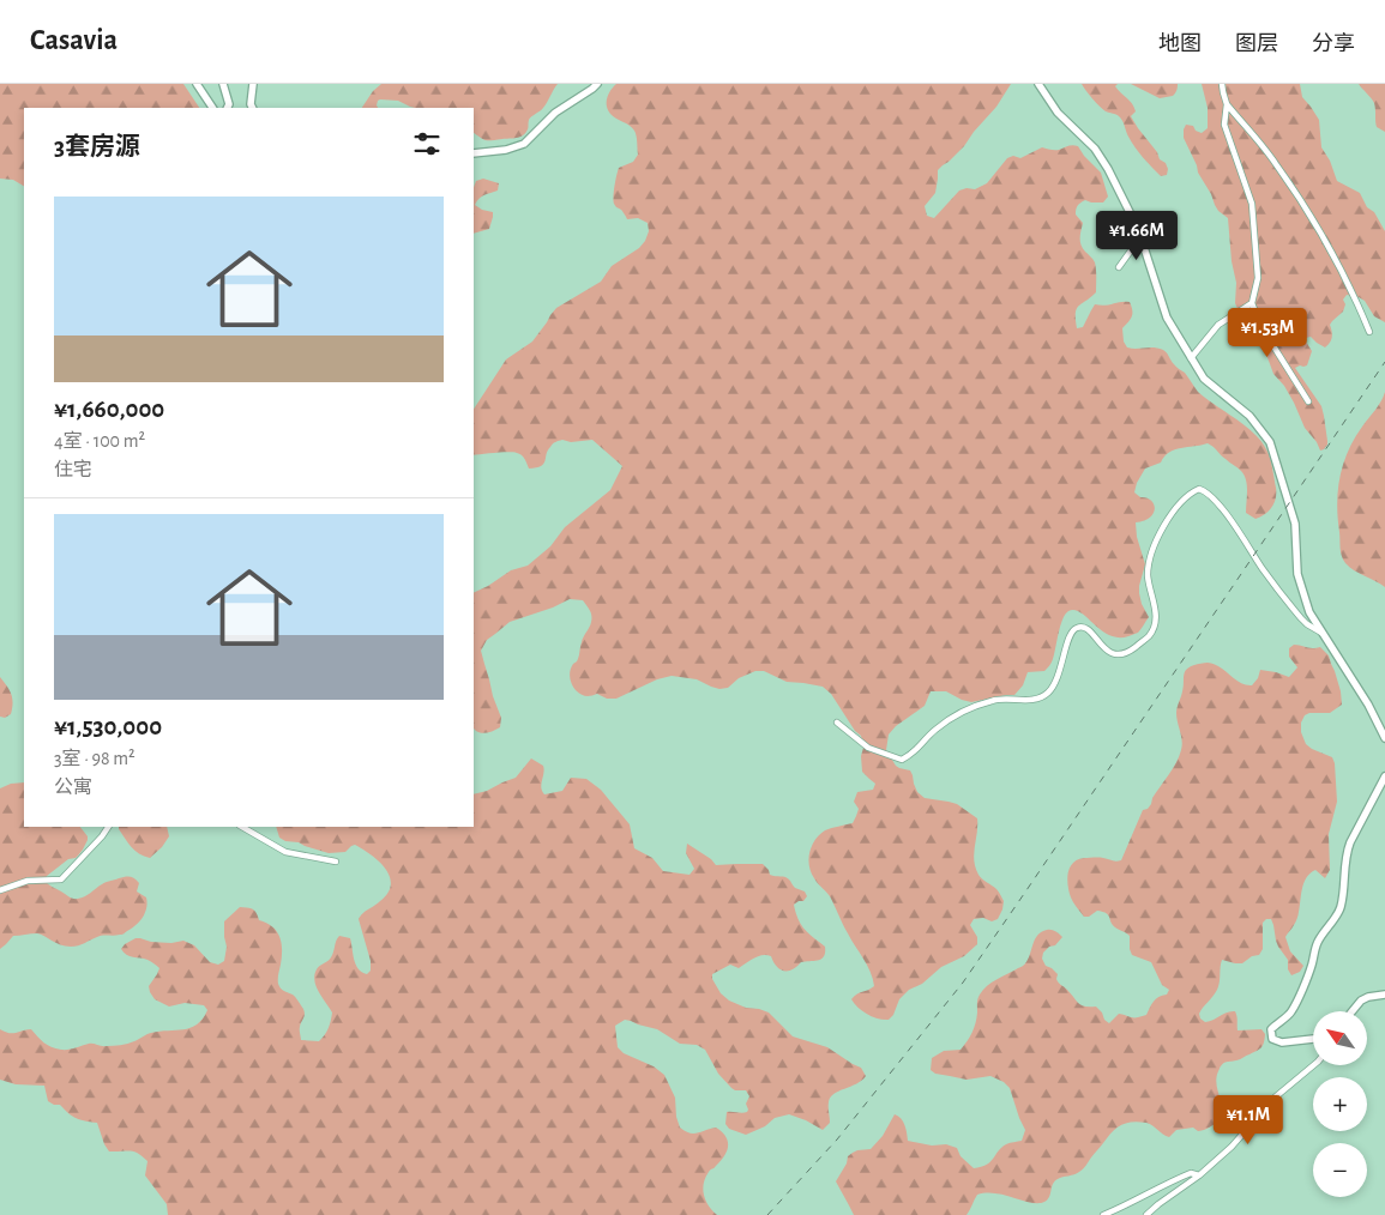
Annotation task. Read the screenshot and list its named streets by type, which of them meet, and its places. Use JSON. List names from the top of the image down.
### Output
{
  "north": "top left",
  "page": {
    "header": "Casavia",
    "nav": ["地图", "图层", "分享"],
    "heading": "3套房源",
    "list": [
      {
        "name": "¥1,660,000",
        "note": "4室 · 100 m² · 住宅"
      },
      {
        "name": "¥1,530,000",
        "note": "3室 · 98 m² · 公寓"
      }
    ],
    "price": ["¥1.66M", "¥1.53M", "¥1.1M"],
    "map_buttons": ["+", "−"]
  }
}
